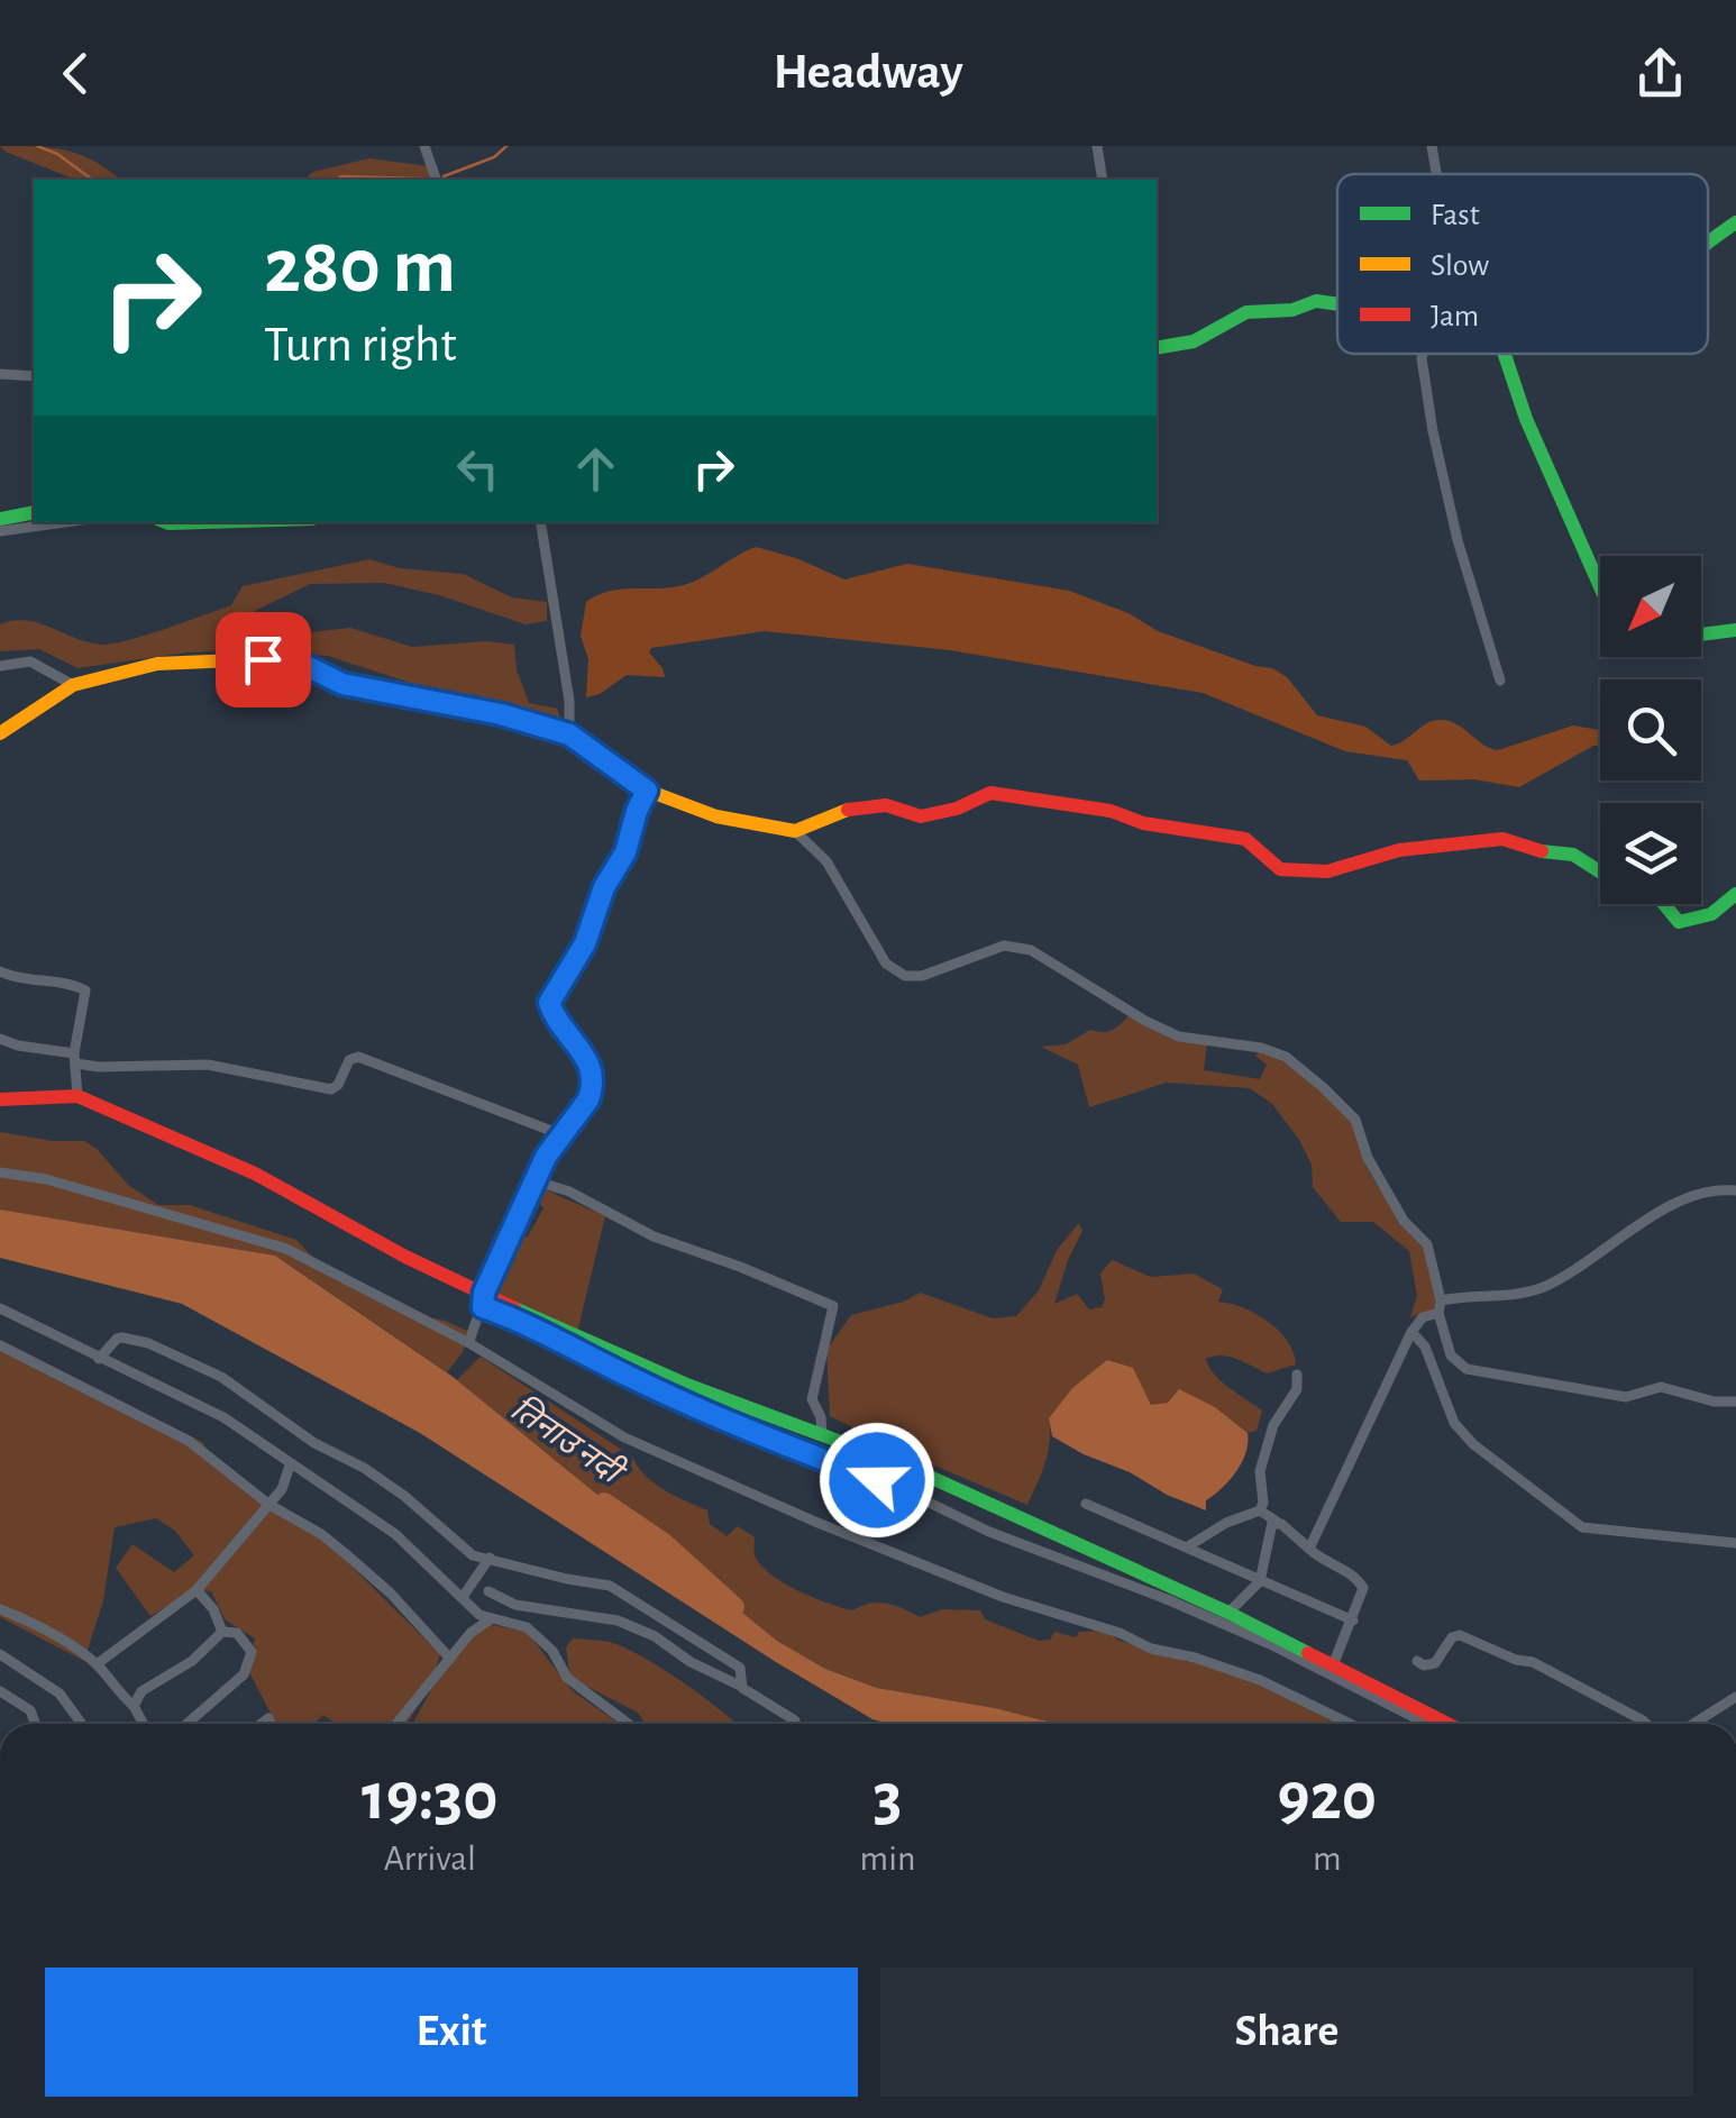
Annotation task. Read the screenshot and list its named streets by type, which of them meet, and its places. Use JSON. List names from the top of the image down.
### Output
{
  "water": ["तिनाउ नदी"],
  "legend": ["Fast", "Slow", "Jam"],
  "north": "bottom left",
  "page": {
    "header": "Headway",
    "turn": ["280 m", "Turn right"],
    "eta": [
      "19:30",
      "Arrival",
      "3",
      "min",
      "920",
      "m"
    ],
    "buttons": ["Exit", "Share"]
  }
}
